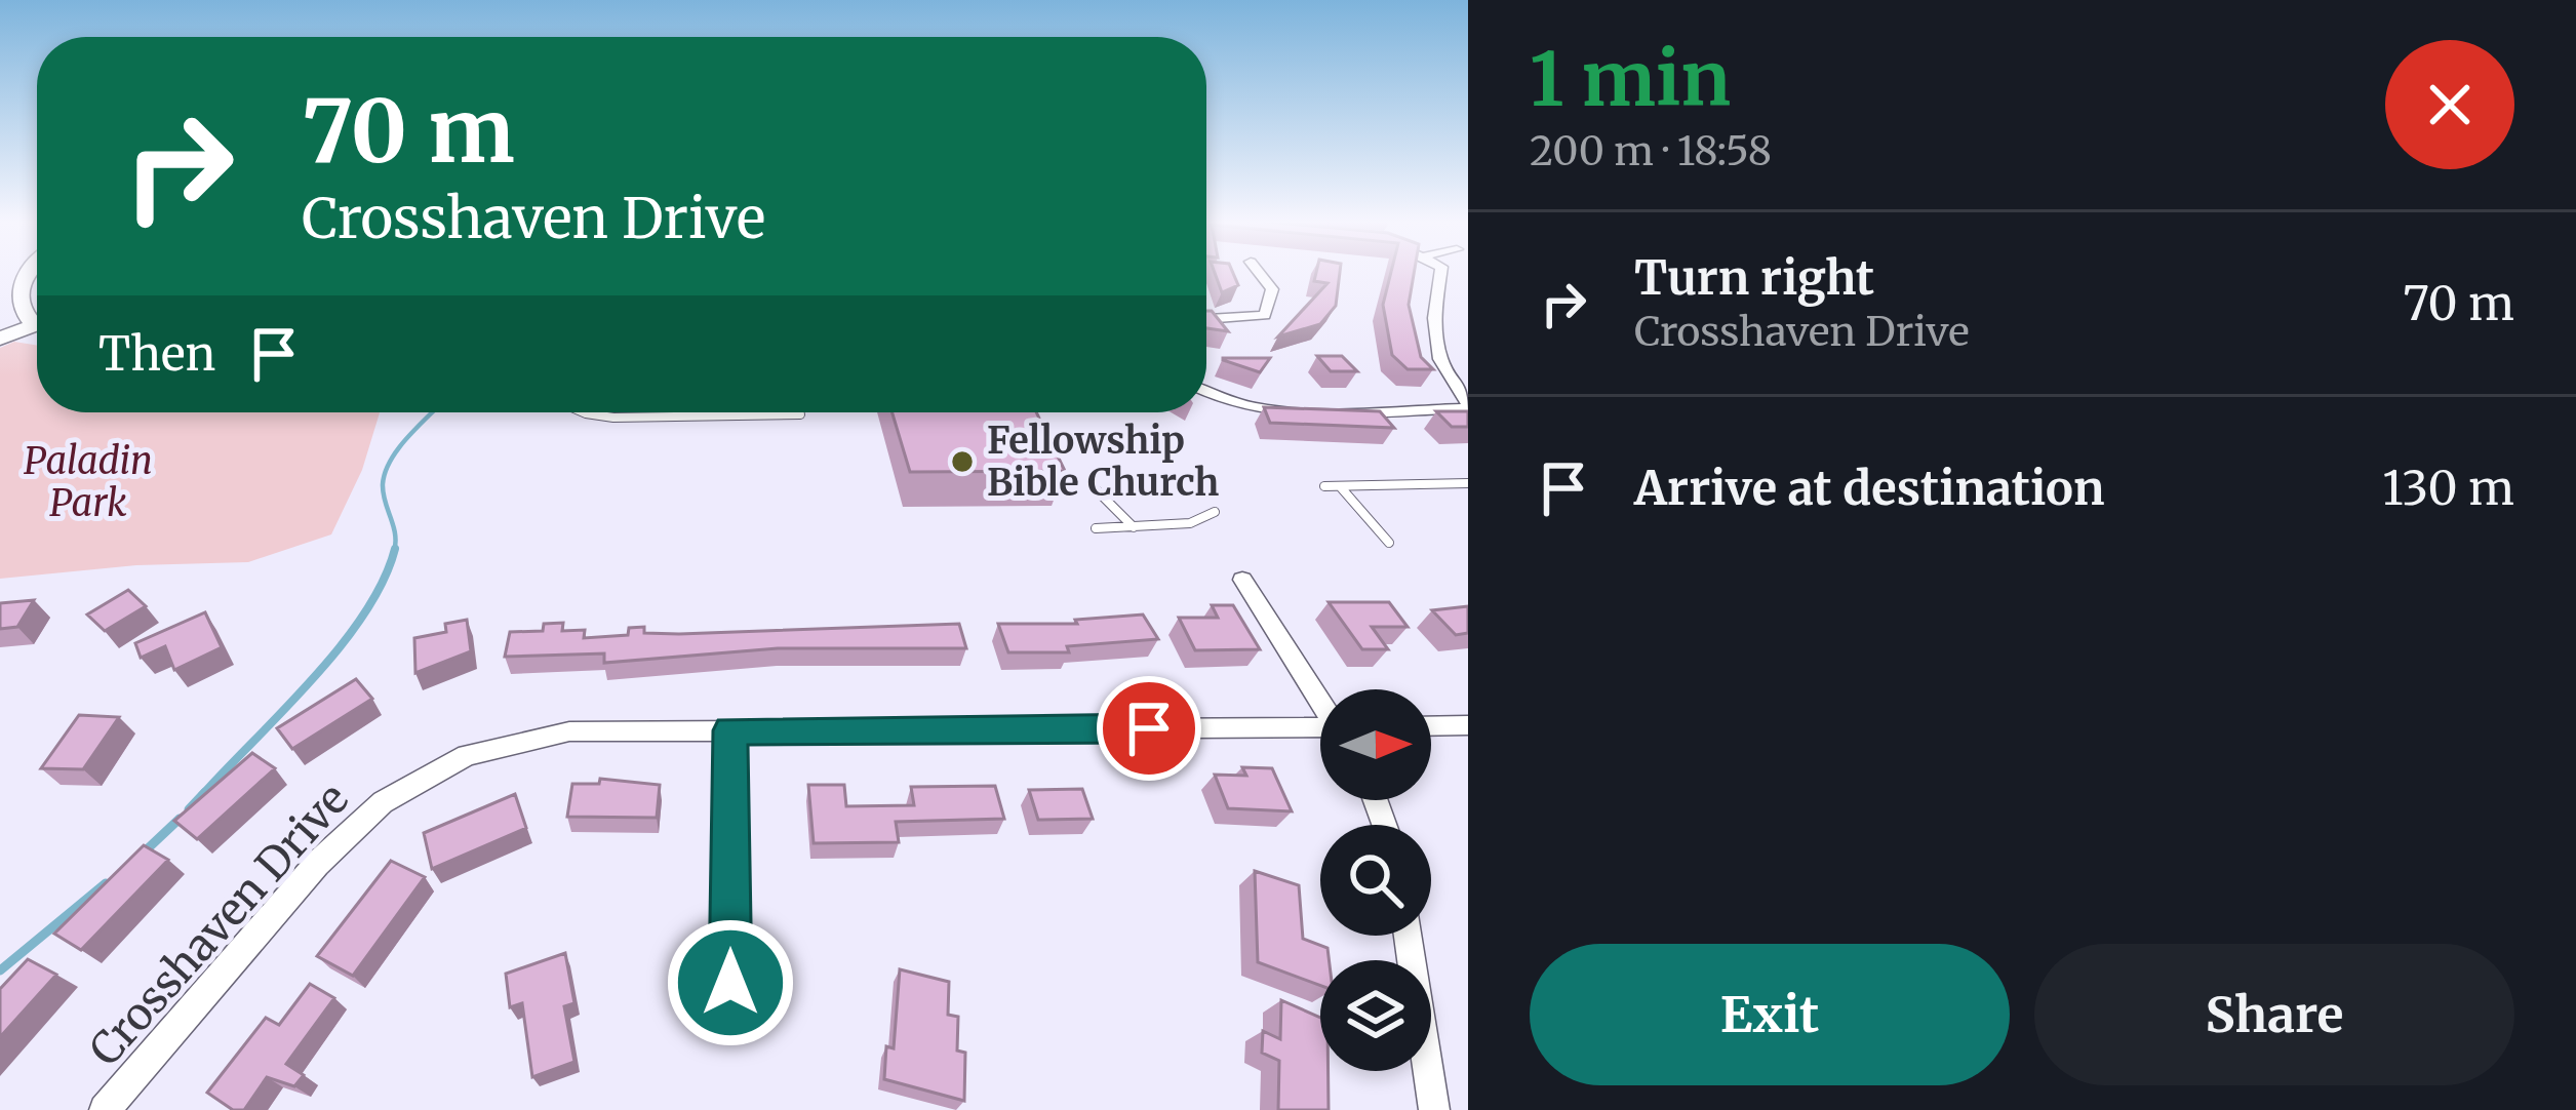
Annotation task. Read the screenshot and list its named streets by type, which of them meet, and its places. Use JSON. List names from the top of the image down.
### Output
{
  "streets": {
    "street": ["Crosshaven Drive"]
  },
  "parks": ["Paladin Park"],
  "places": ["Fellowship Bible Church"],
  "north": "right",
  "page": {
    "heading": ["1 min", "200 m · 18:58"],
    "turn": ["70 m", "Crosshaven Drive"],
    "list": [
      {
        "name": "Turn right",
        "note": "Crosshaven Drive",
        "value": "70 m"
      },
      {
        "name": "Arrive at destination",
        "value": "130 m"
      }
    ],
    "then": "Then",
    "buttons": ["Exit", "Share"]
  }
}
